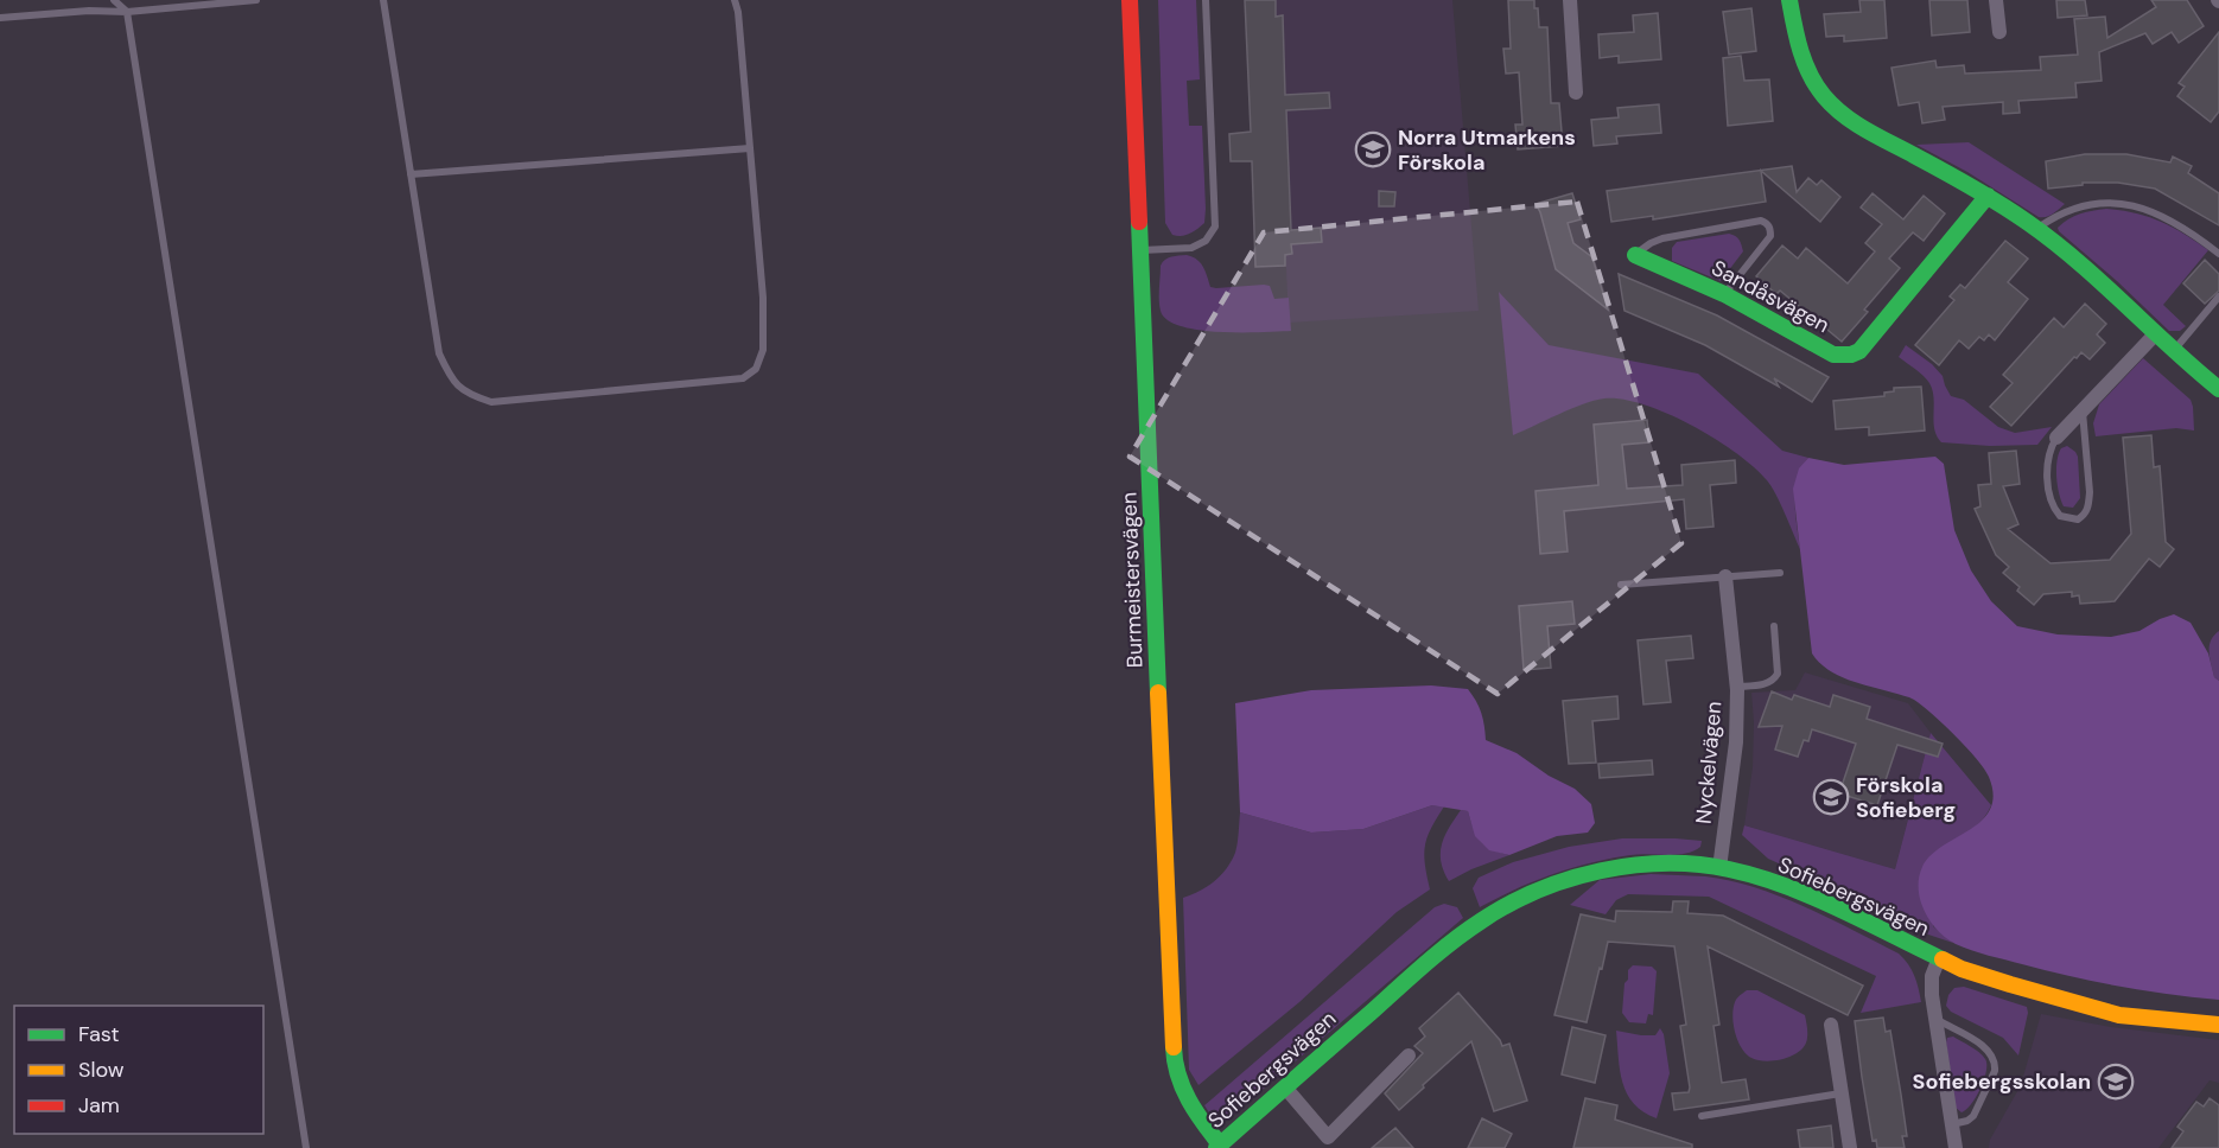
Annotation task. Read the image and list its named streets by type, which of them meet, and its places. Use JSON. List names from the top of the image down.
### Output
{
  "streets": {
    "street": [
      "Sandåsvägen",
      "Burmeistersvägen",
      "Nyckelvägen",
      "Sofiebergsvägen"
    ]
  },
  "crossings": [
    ["Burmeistersvägen", "Sofiebergsvägen"],
    ["Nyckelvägen", "Sofiebergsvägen"]
  ],
  "places": {
    "school or university": ["Norra Utmarkens Förskola", "Förskola Sofieberg", "Sofiebergsskolan"]
  },
  "legend": ["Fast", "Slow", "Jam"]
}
